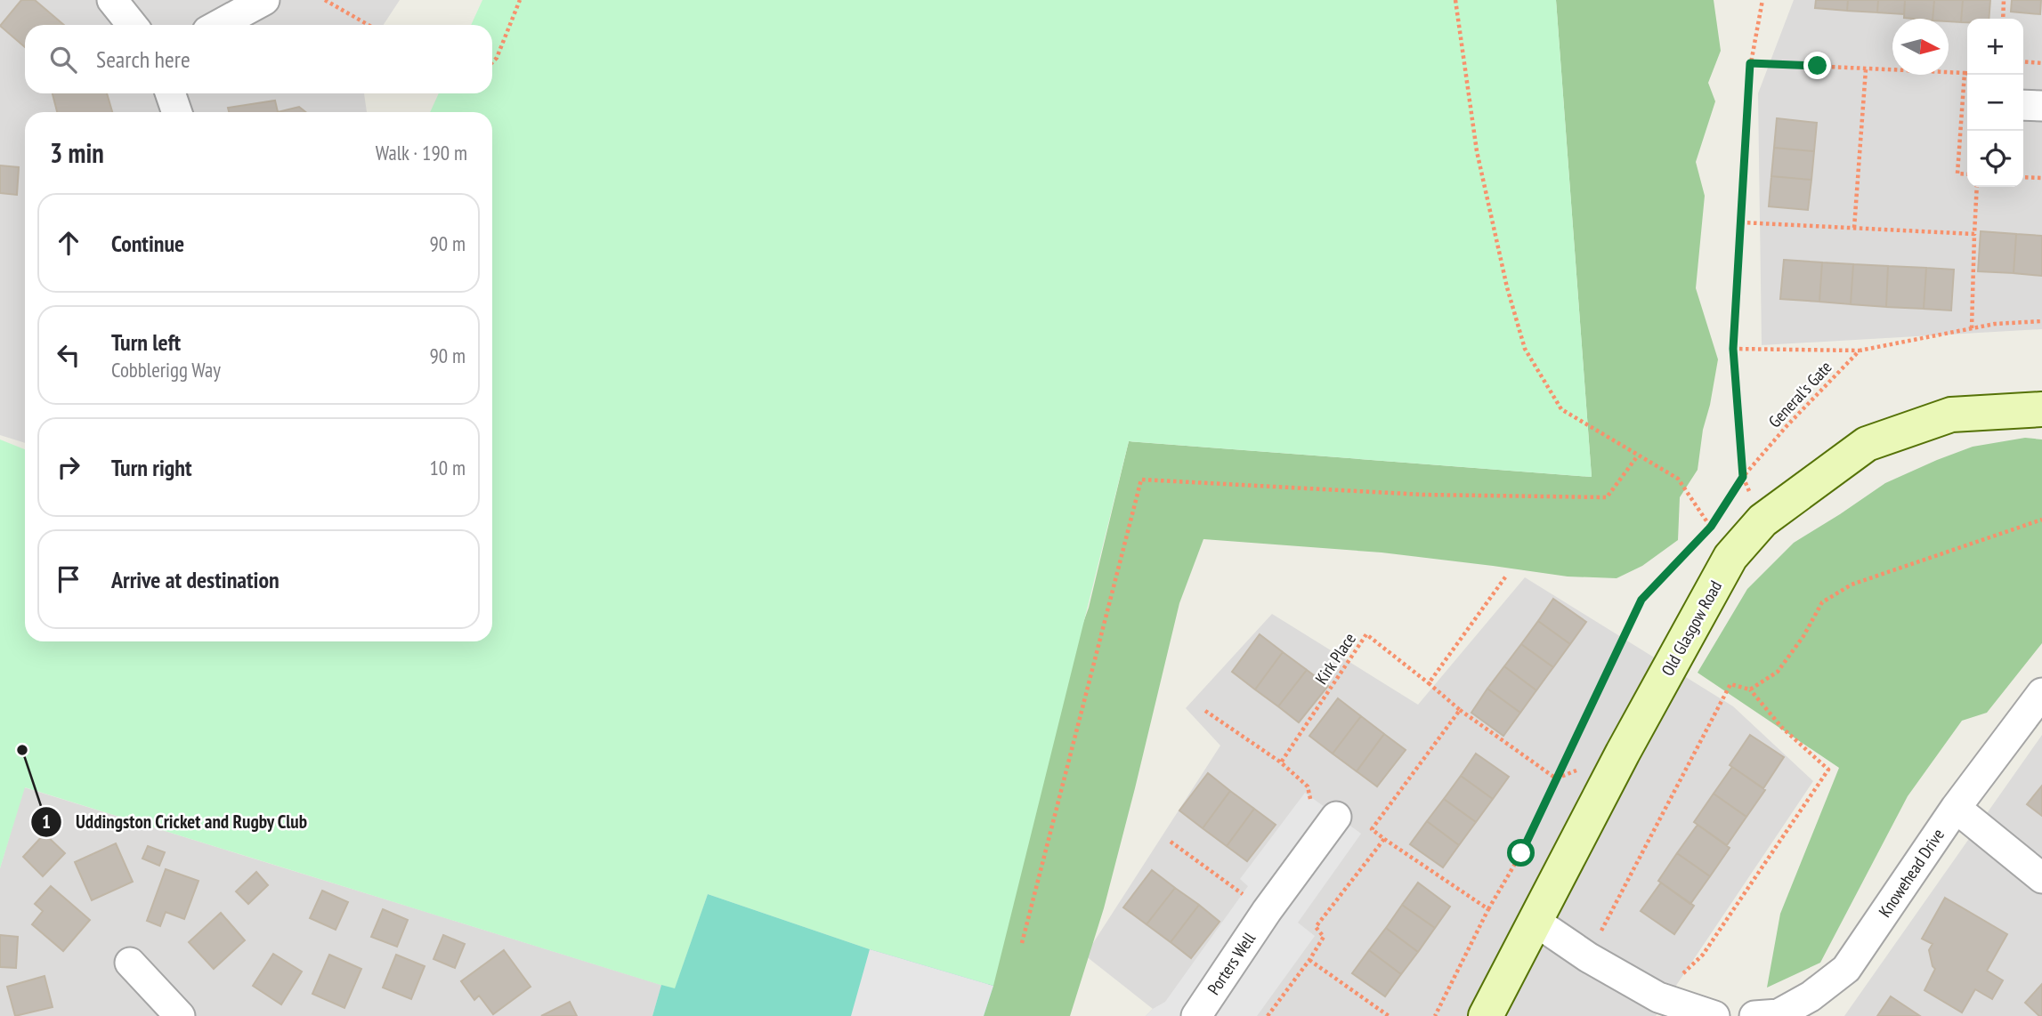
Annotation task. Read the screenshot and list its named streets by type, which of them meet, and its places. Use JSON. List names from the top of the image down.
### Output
{
  "streets": {
    "street": ["Old Glasgow Road", "Knowehead Drive", "Porters Well"],
    "path": ["General's Gate", "Kirk Place"]
  },
  "places": ["Uddingston Cricket and Rugby Club"],
  "north": "right",
  "page": {
    "map_buttons": ["+", "−"],
    "search": "Search here",
    "heading": ["3 min", "Walk · 190 m"],
    "list": [
      ["Continue", "90 m"],
      ["Turn left", "Cobblerigg Way", "90 m"],
      ["Turn right", "10 m"],
      "Arrive at destination"
    ]
  }
}
